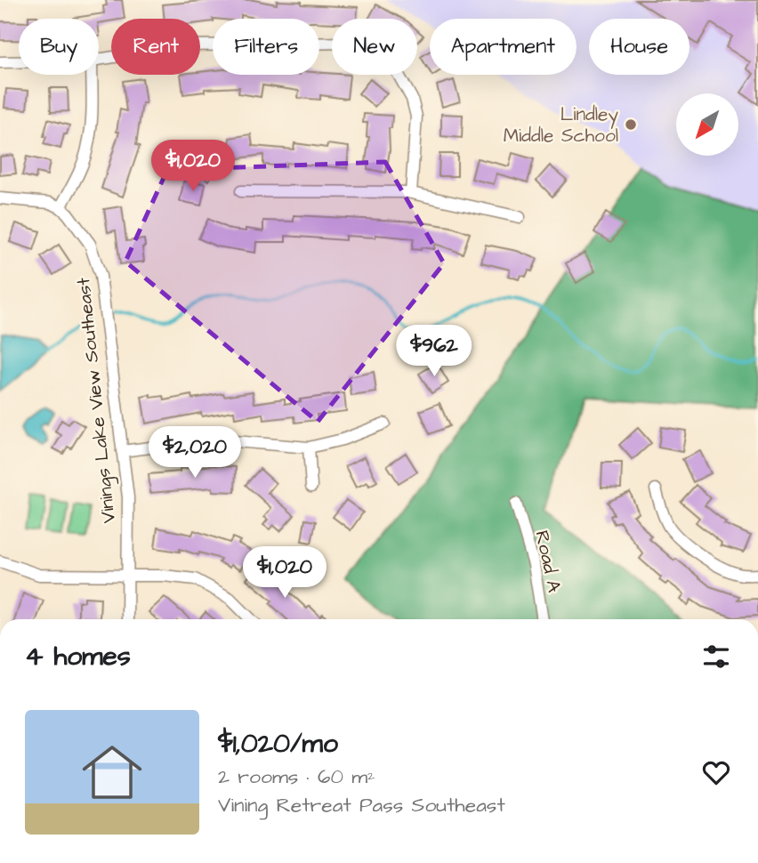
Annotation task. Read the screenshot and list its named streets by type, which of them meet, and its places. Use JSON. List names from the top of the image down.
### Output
{
  "streets": {
    "street": ["Vinings Lake View Southeast", "Road A"]
  },
  "places": ["Lindley Middle School"],
  "north": "bottom left",
  "page": {
    "chip": [
      "Buy",
      "Rent",
      "Filters",
      "New",
      "Apartment",
      "House"
    ],
    "price": [
      "$1,020",
      "$962",
      "$2,020",
      "$1,020"
    ],
    "heading": "4 homes",
    "list": [
      {
        "name": "$1,020/mo",
        "note": "2 rooms · 60 m² · Vining Retreat Pass Southeast"
      }
    ]
  }
}
